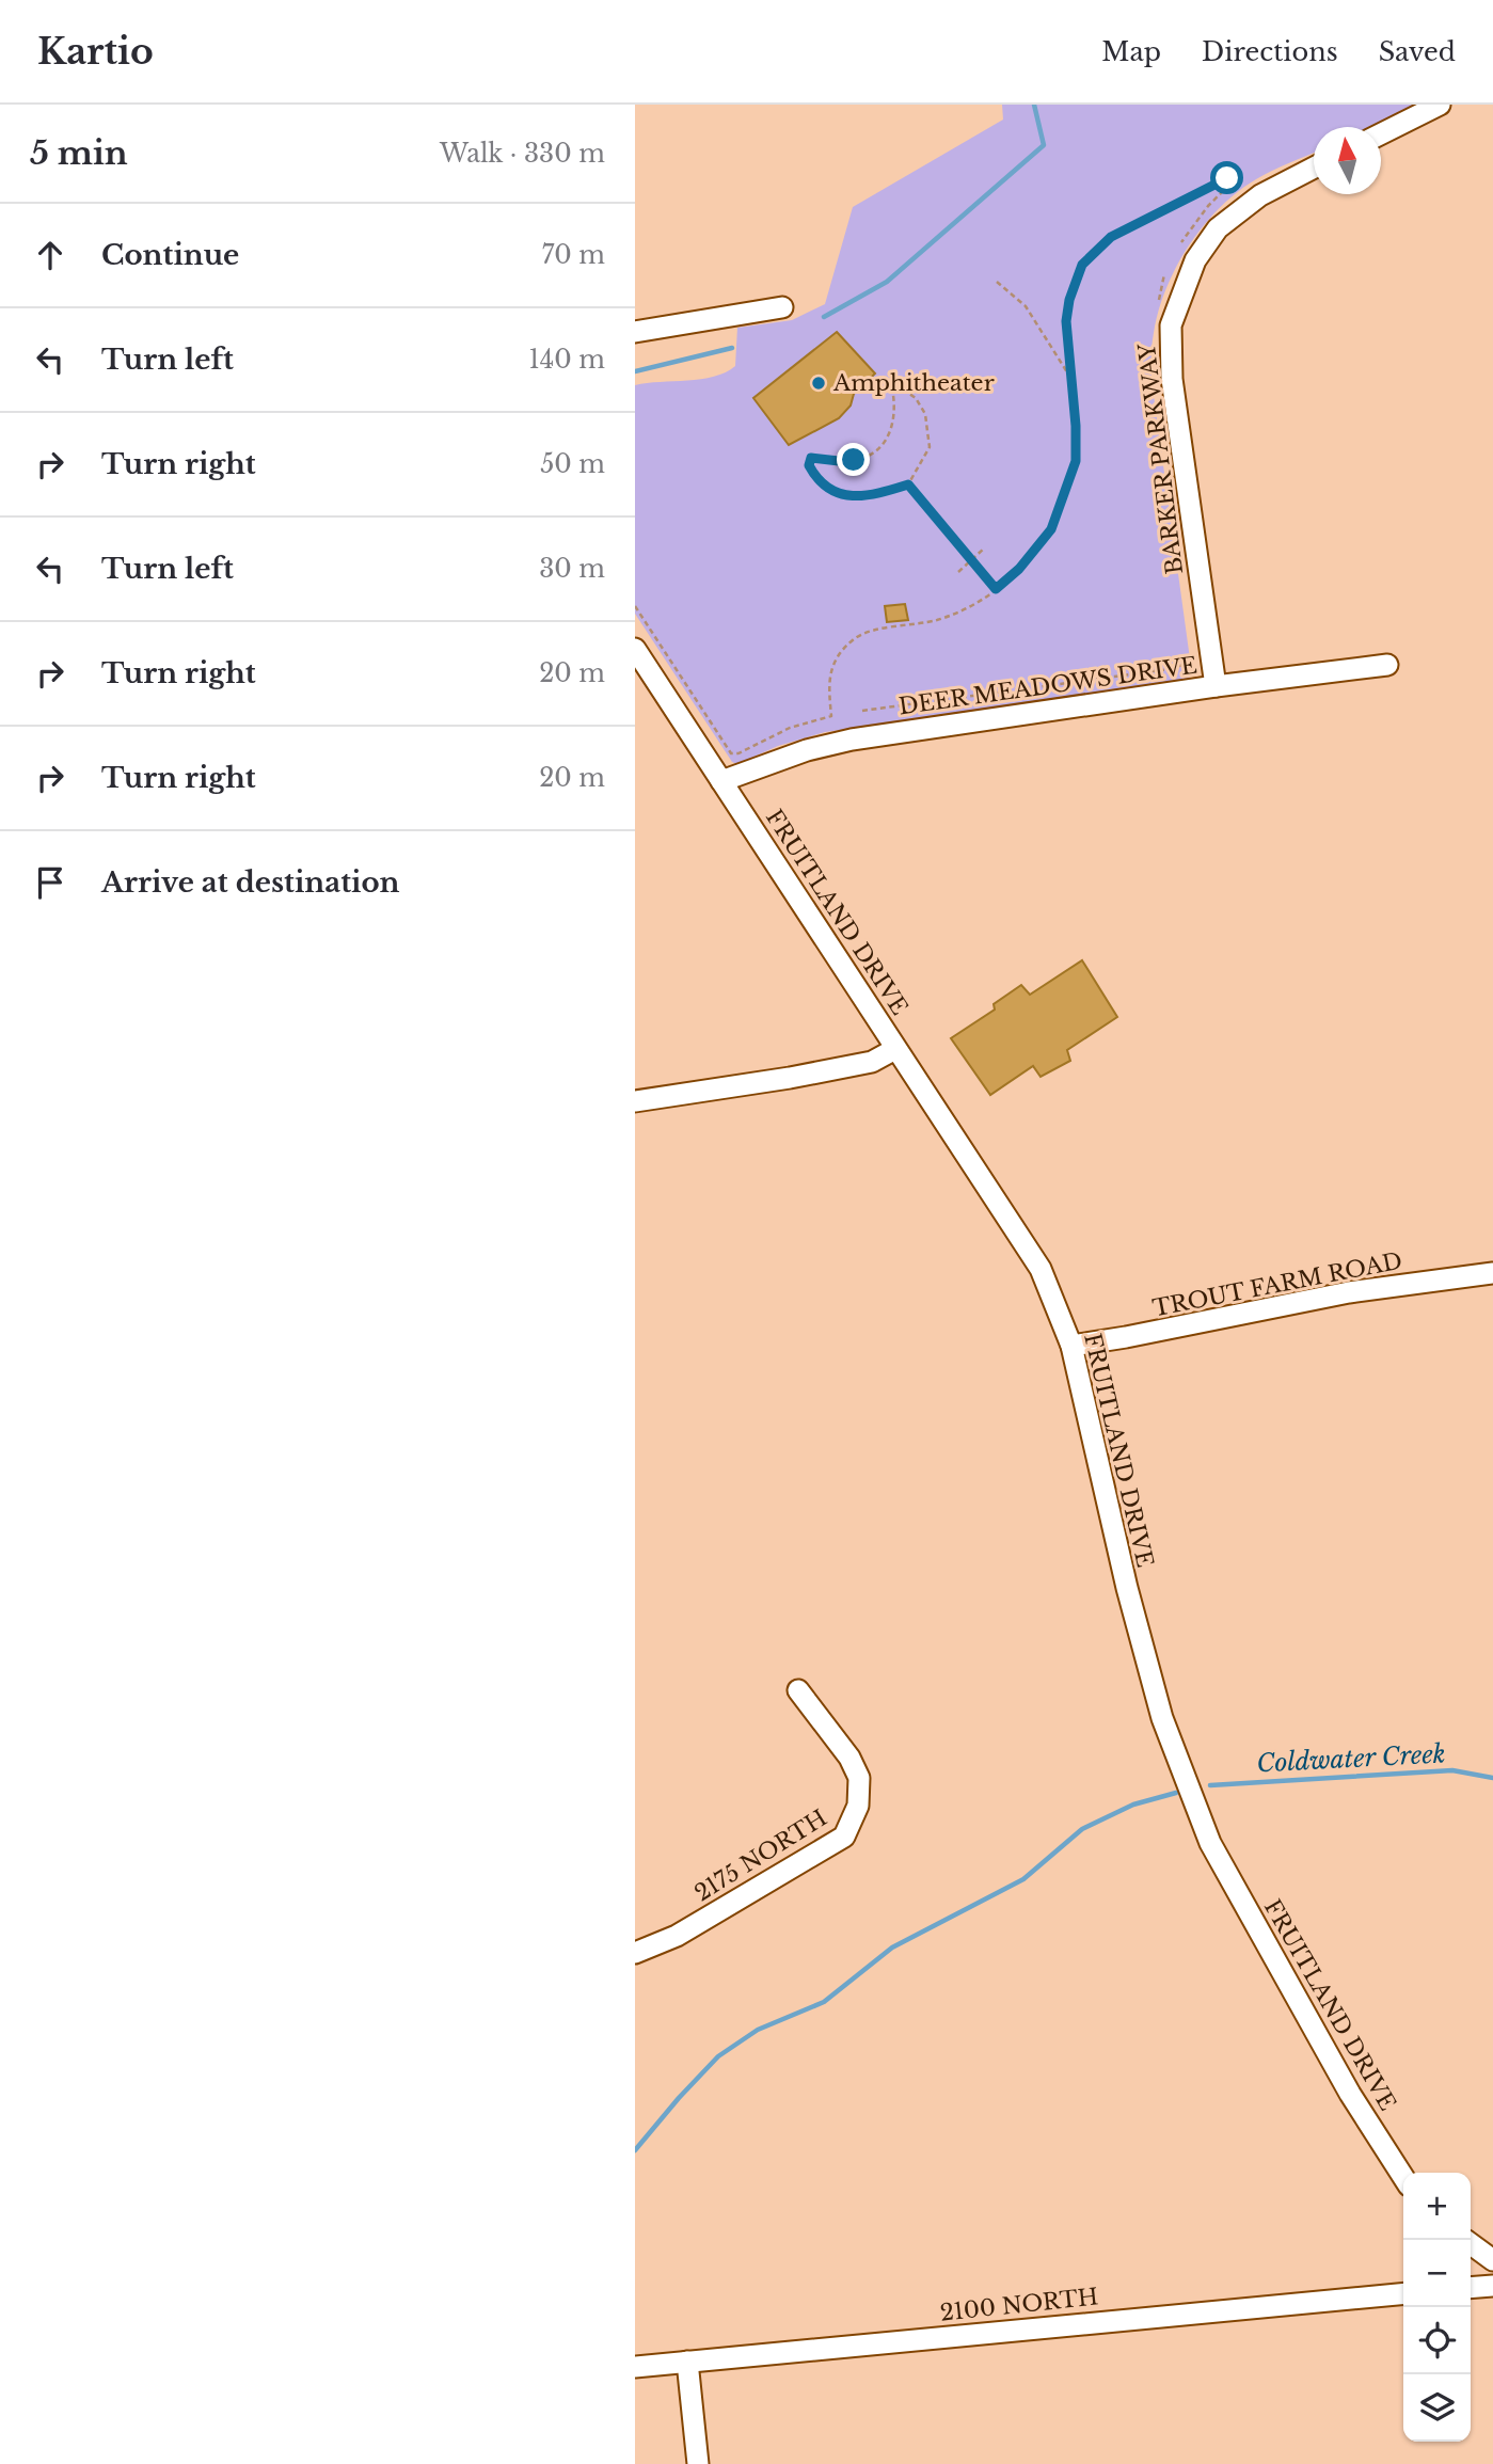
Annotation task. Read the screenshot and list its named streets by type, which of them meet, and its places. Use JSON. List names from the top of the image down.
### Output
{
  "streets": {
    "street": [
      "BARKER PARKWAY",
      "DEER MEADOWS DRIVE",
      "FRUITLAND DRIVE",
      "TROUT FARM ROAD",
      "2175 NORTH",
      "2100 NORTH"
    ]
  },
  "crossings": [
    ["BARKER PARKWAY", "DEER MEADOWS DRIVE"],
    ["DEER MEADOWS DRIVE", "FRUITLAND DRIVE"],
    ["FRUITLAND DRIVE", "TROUT FARM ROAD"]
  ],
  "water": ["Coldwater Creek"],
  "places": ["Amphitheater"],
  "north": "top",
  "page": {
    "header": "Kartio",
    "nav": ["Map", "Directions", "Saved"],
    "heading": ["5 min", "Walk · 330 m"],
    "list": [
      ["Continue", "70 m"],
      ["Turn left", "140 m"],
      ["Turn right", "50 m"],
      ["Turn left", "30 m"],
      ["Turn right", "20 m"],
      ["Turn right", "20 m"],
      "Arrive at destination"
    ],
    "map_buttons": ["+", "−"]
  }
}
